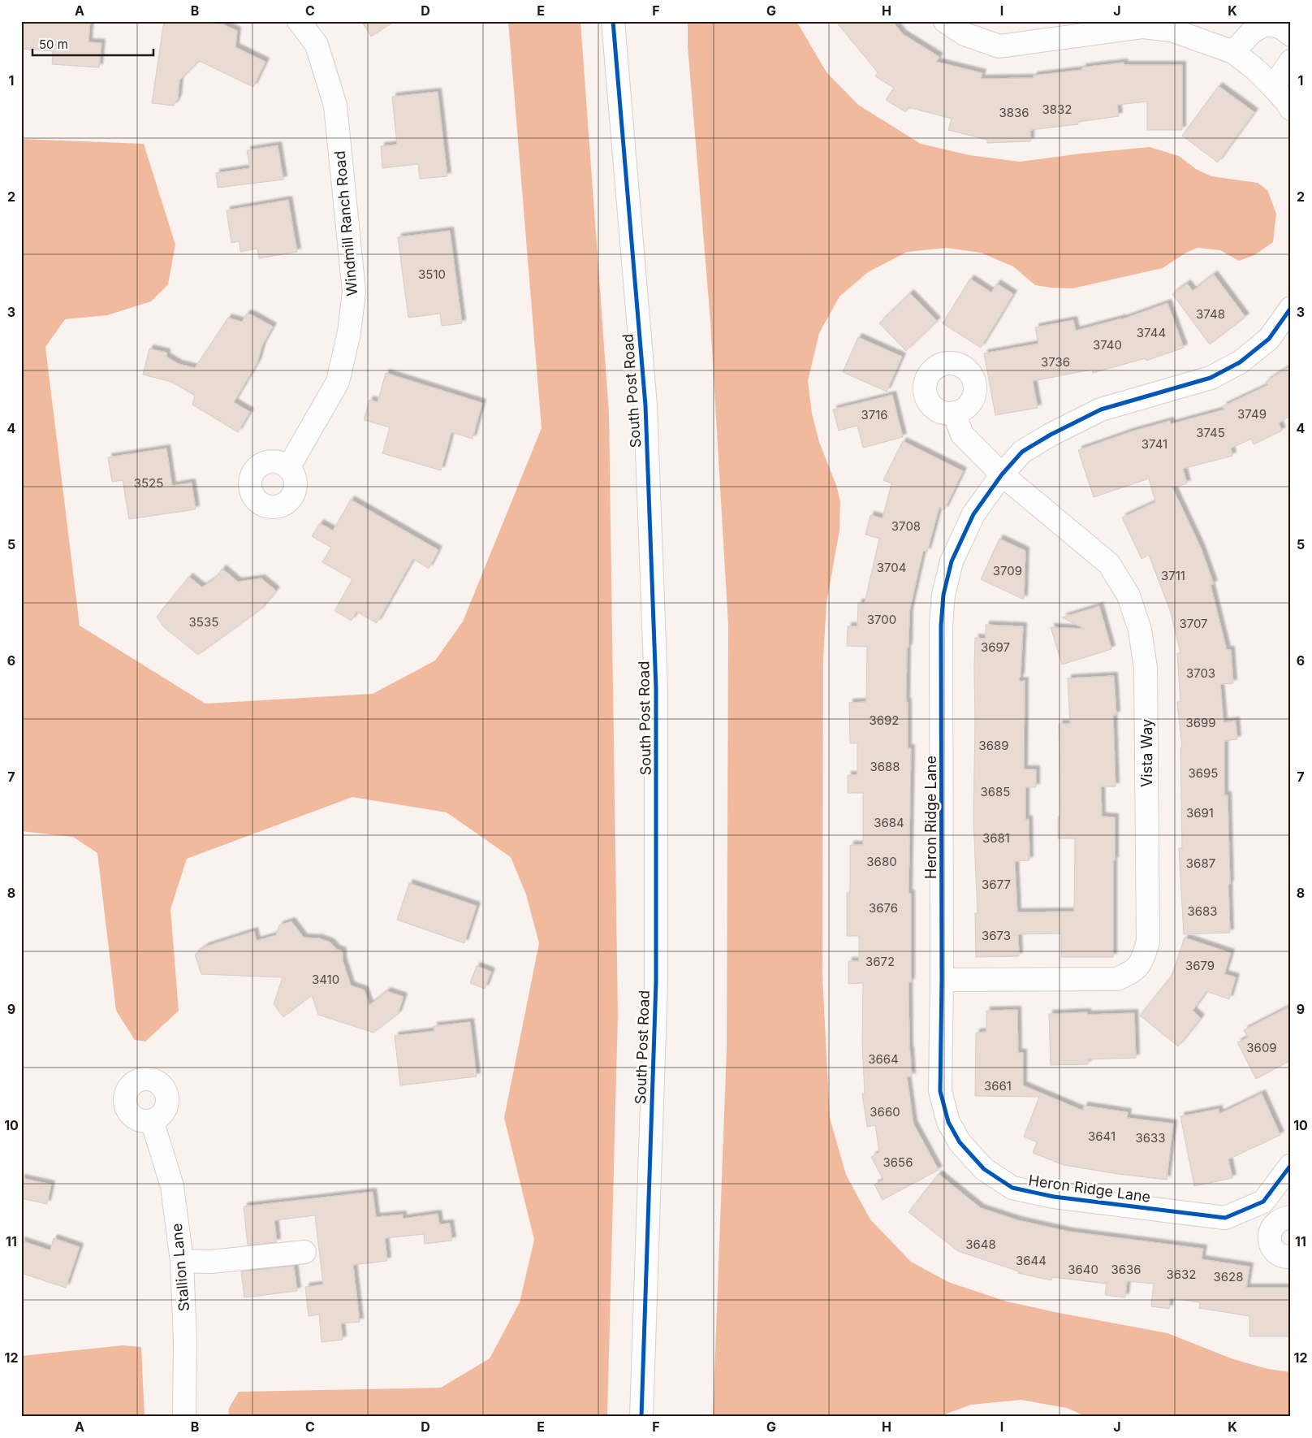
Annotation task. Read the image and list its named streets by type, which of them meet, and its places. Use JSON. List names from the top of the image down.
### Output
{
  "streets": {
    "street": [
      "Windmill Ranch Road",
      "South Post Road",
      "Vista Way",
      "Heron Ridge Lane",
      "Stallion Lane"
    ]
  },
  "crossings": [
    ["Vista Way", "Heron Ridge Lane"]
  ],
  "house_numbers": [
    "3832",
    "3836",
    "3510",
    "3748",
    "3744",
    "3740",
    "3736",
    "3749",
    "3716",
    "3745",
    "3741",
    "3525",
    "3708",
    "3704",
    "3709",
    "3711",
    "3700",
    "3535",
    "3707",
    "3697",
    "3703",
    "3692",
    "3699",
    "3689",
    "3688",
    "3695",
    "3685",
    "3691",
    "3684",
    "3681",
    "3680",
    "3687",
    "3677",
    "3676",
    "3683",
    "3673",
    "3672",
    "3679",
    "3410",
    "3609",
    "3664",
    "3661",
    "3660",
    "3641",
    "3633",
    "3656",
    "3648",
    "3644",
    "3640",
    "3636",
    "3632",
    "3628"
  ],
  "scale_bar": "50 m",
  "grid": {
    "columns": [
      "A",
      "B",
      "C",
      "D",
      "E",
      "F",
      "G",
      "H",
      "I",
      "J",
      "K"
    ],
    "rows": [
      "1",
      "2",
      "3",
      "4",
      "5",
      "6",
      "7",
      "8",
      "9",
      "10",
      "11",
      "12"
    ]
  }
}
